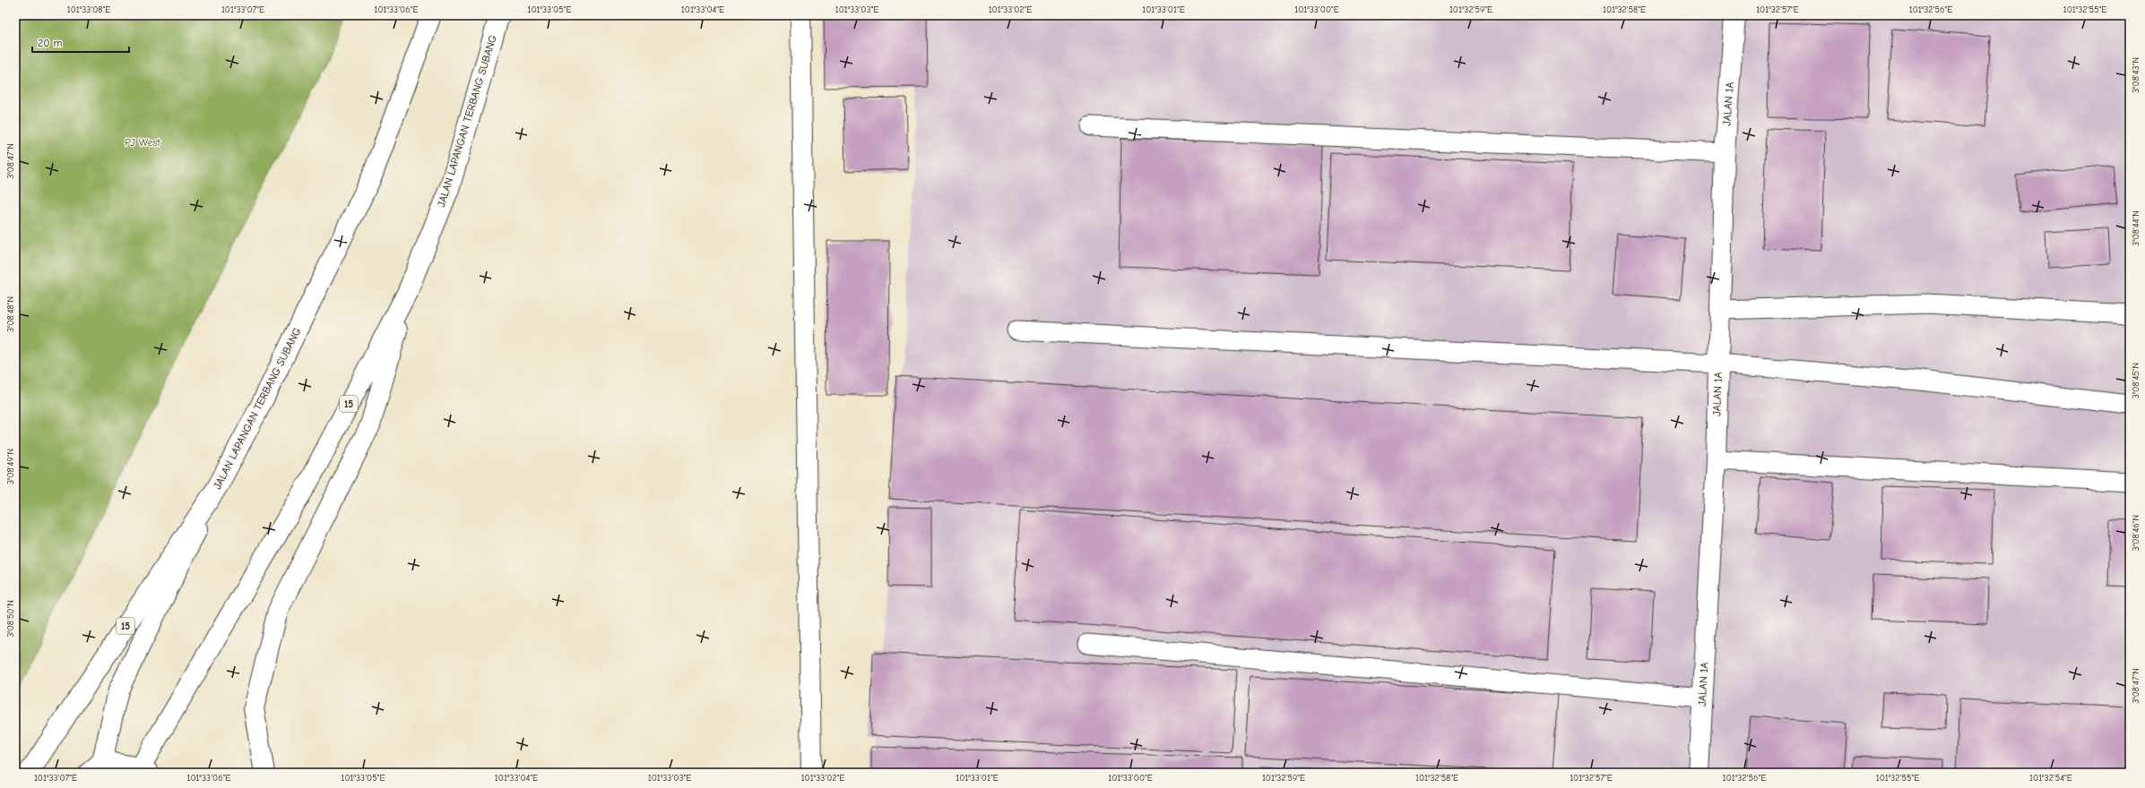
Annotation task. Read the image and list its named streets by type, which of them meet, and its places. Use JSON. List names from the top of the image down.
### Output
{
  "streets": {
    "main road": ["JALAN 1A", "JALAN LAPANGAN TERBANG SUBANG", "15"]
  },
  "parks": ["PJ West"],
  "scale_bar": "20 m",
  "coordinates": [
    "101°33'08\"E",
    "101°33'07\"E",
    "101°33'06\"E",
    "101°33'05\"E",
    "101°33'04\"E",
    "101°33'03\"E",
    "101°33'02\"E",
    "101°33'01\"E",
    "101°33'00\"E",
    "101°32'59\"E",
    "101°32'58\"E",
    "101°32'57\"E",
    "101°32'56\"E",
    "101°32'55\"E",
    "3°08'43\"N",
    "3°08'47\"N",
    "3°08'44\"N",
    "3°08'48\"N",
    "3°08'45\"N",
    "3°08'49\"N",
    "3°08'46\"N",
    "3°08'50\"N",
    "101°32'54\"E"
  ]
}
